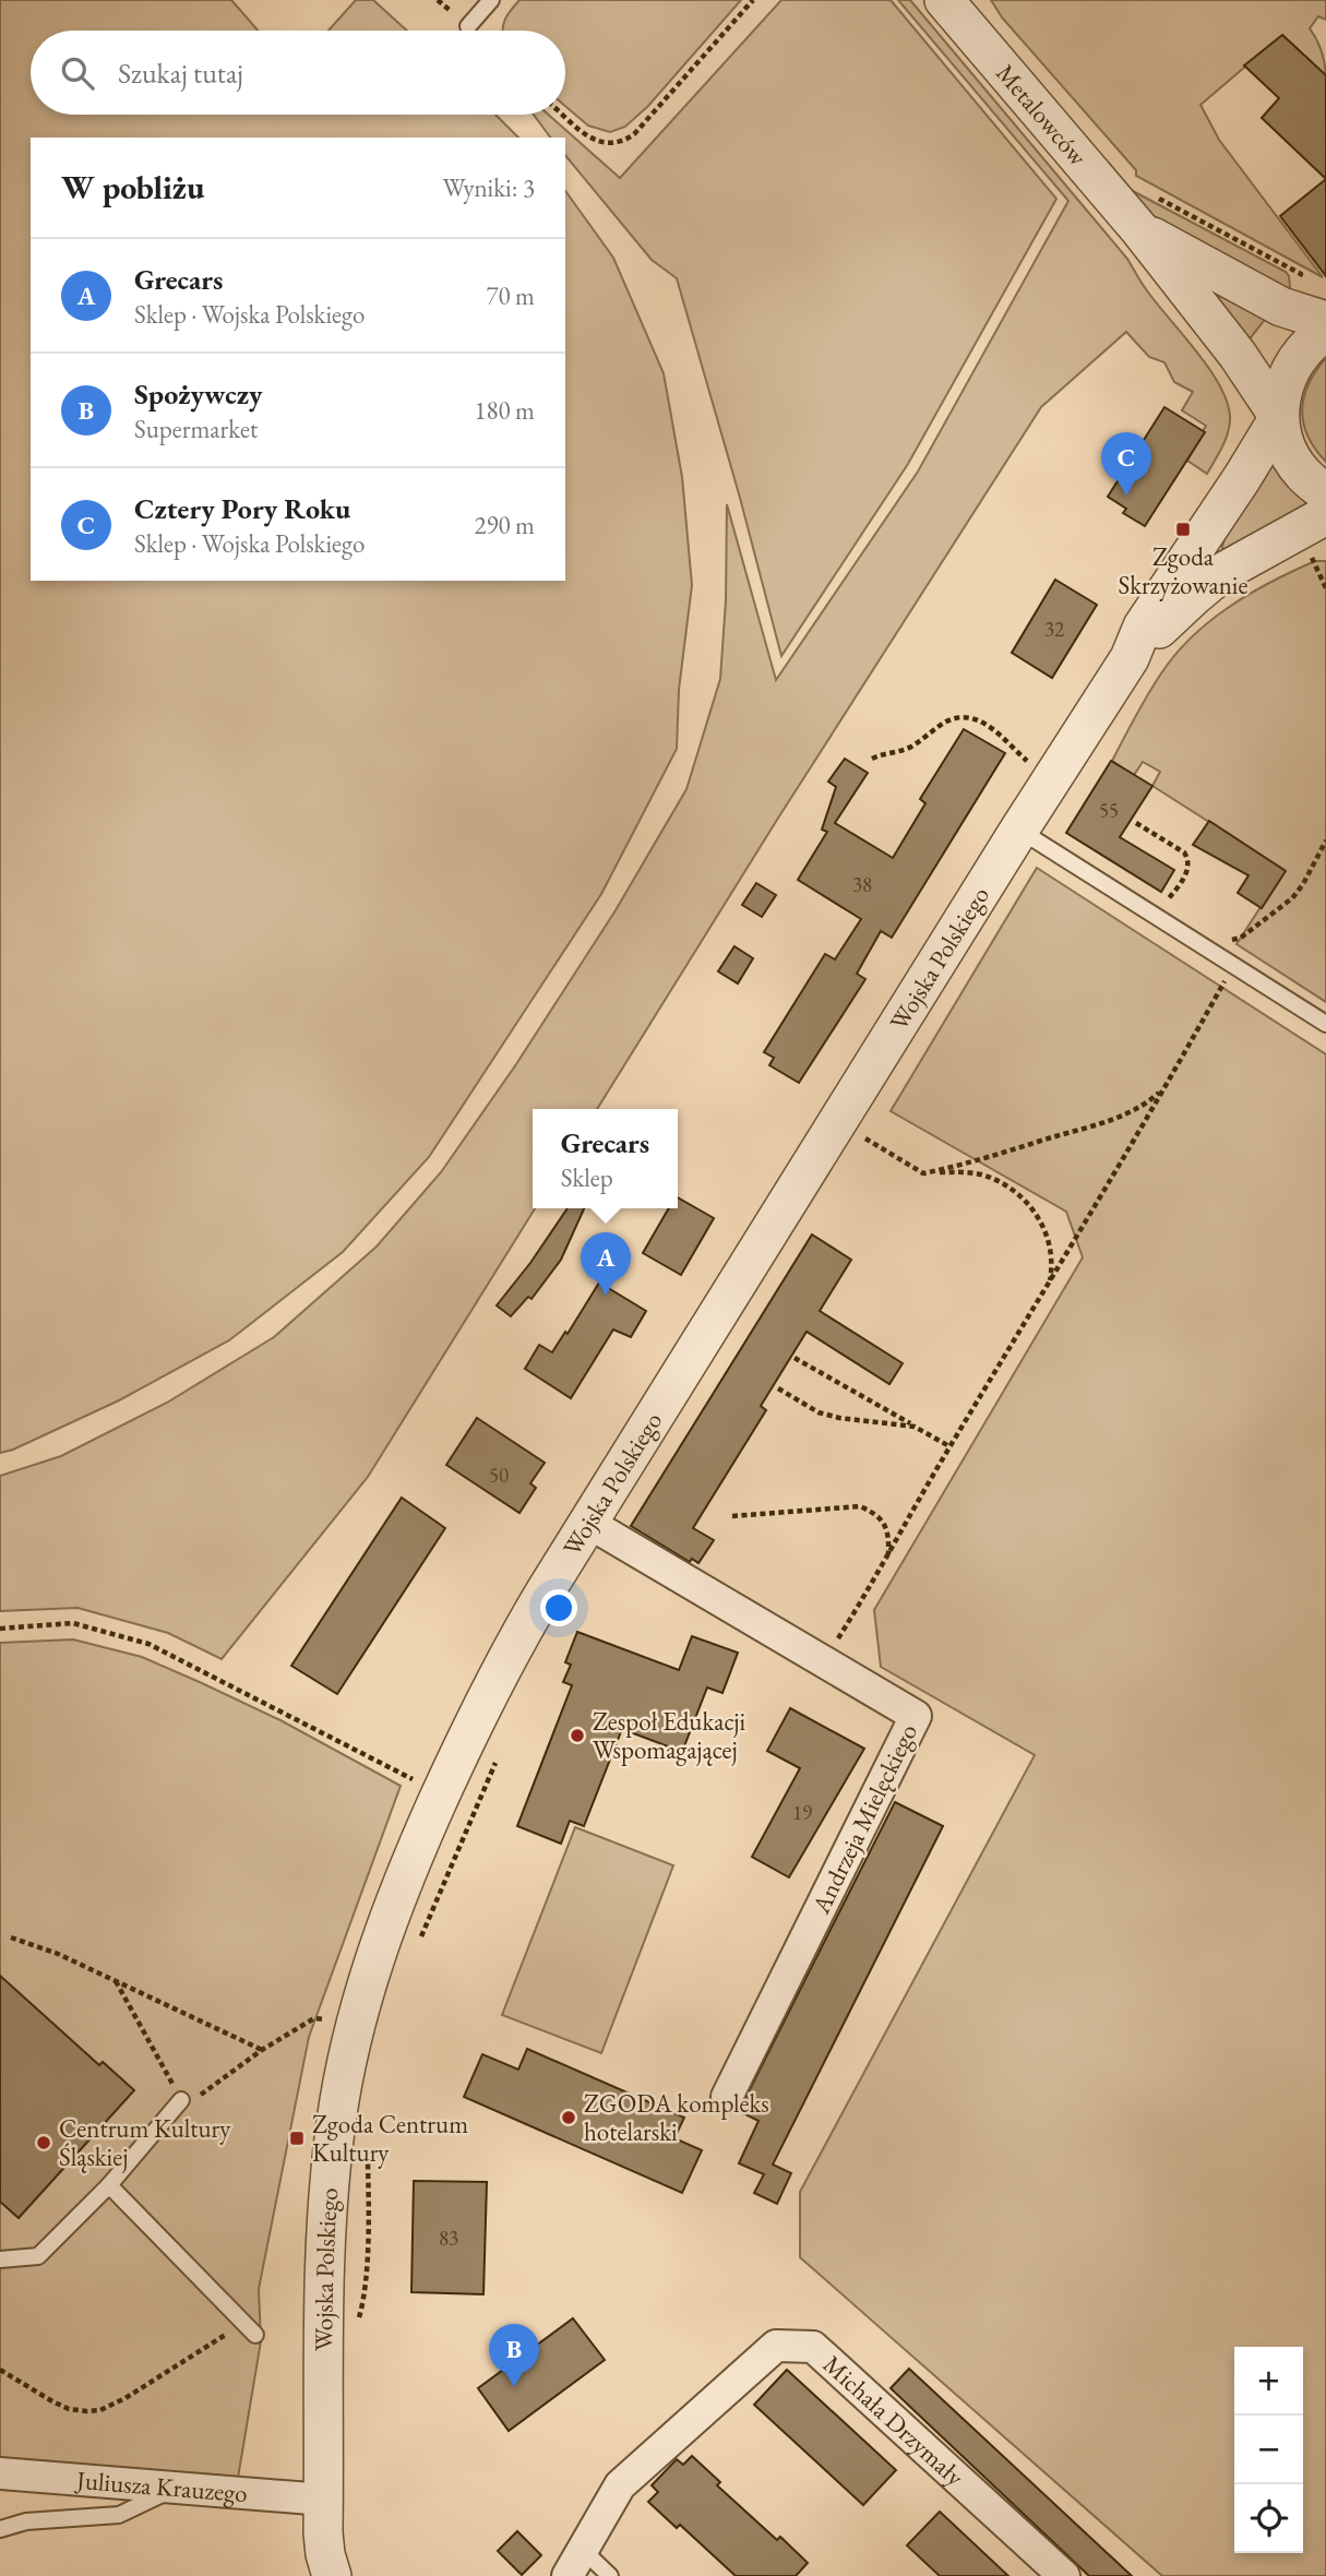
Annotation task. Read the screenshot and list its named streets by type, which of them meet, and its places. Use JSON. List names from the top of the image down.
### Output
{
  "streets": {
    "street": [
      "Metalowców",
      "Wojska Polskiego",
      "Andrzeja Mielęckiego",
      "Michała Drzymały",
      "Juliusza Krauzego"
    ]
  },
  "crossings": [
    ["Metalowców", "Wojska Polskiego"],
    ["Wojska Polskiego", "Andrzeja Mielęckiego"],
    ["Wojska Polskiego", "Juliusza Krauzego"]
  ],
  "places": {
    "transit": ["Zgoda Skrzyżowanie", "Zgoda Centrum Kultury"],
    "other": ["Zespoł Edukacji Wspomagającej", "ZGODA kompleks hotelarski", "Centrum Kultury Śląskiej"]
  },
  "house_numbers": [
    "32",
    "55",
    "38",
    "50",
    "19",
    "83"
  ],
  "page": {
    "search": "Szukaj tutaj",
    "heading": ["W pobliżu", "Wyniki: 3"],
    "list": [
      {
        "mark": "A",
        "name": "Grecars",
        "note": "Sklep · Wojska Polskiego",
        "value": "70 m"
      },
      {
        "mark": "B",
        "name": "Spożywczy",
        "note": "Supermarket",
        "value": "180 m"
      },
      {
        "mark": "C",
        "name": "Cztery Pory Roku",
        "note": "Sklep · Wojska Polskiego",
        "value": "290 m"
      }
    ],
    "pins": ["C", "A", "B"],
    "popup": ["Grecars", "Sklep"],
    "map_buttons": ["+", "−"]
  }
}
